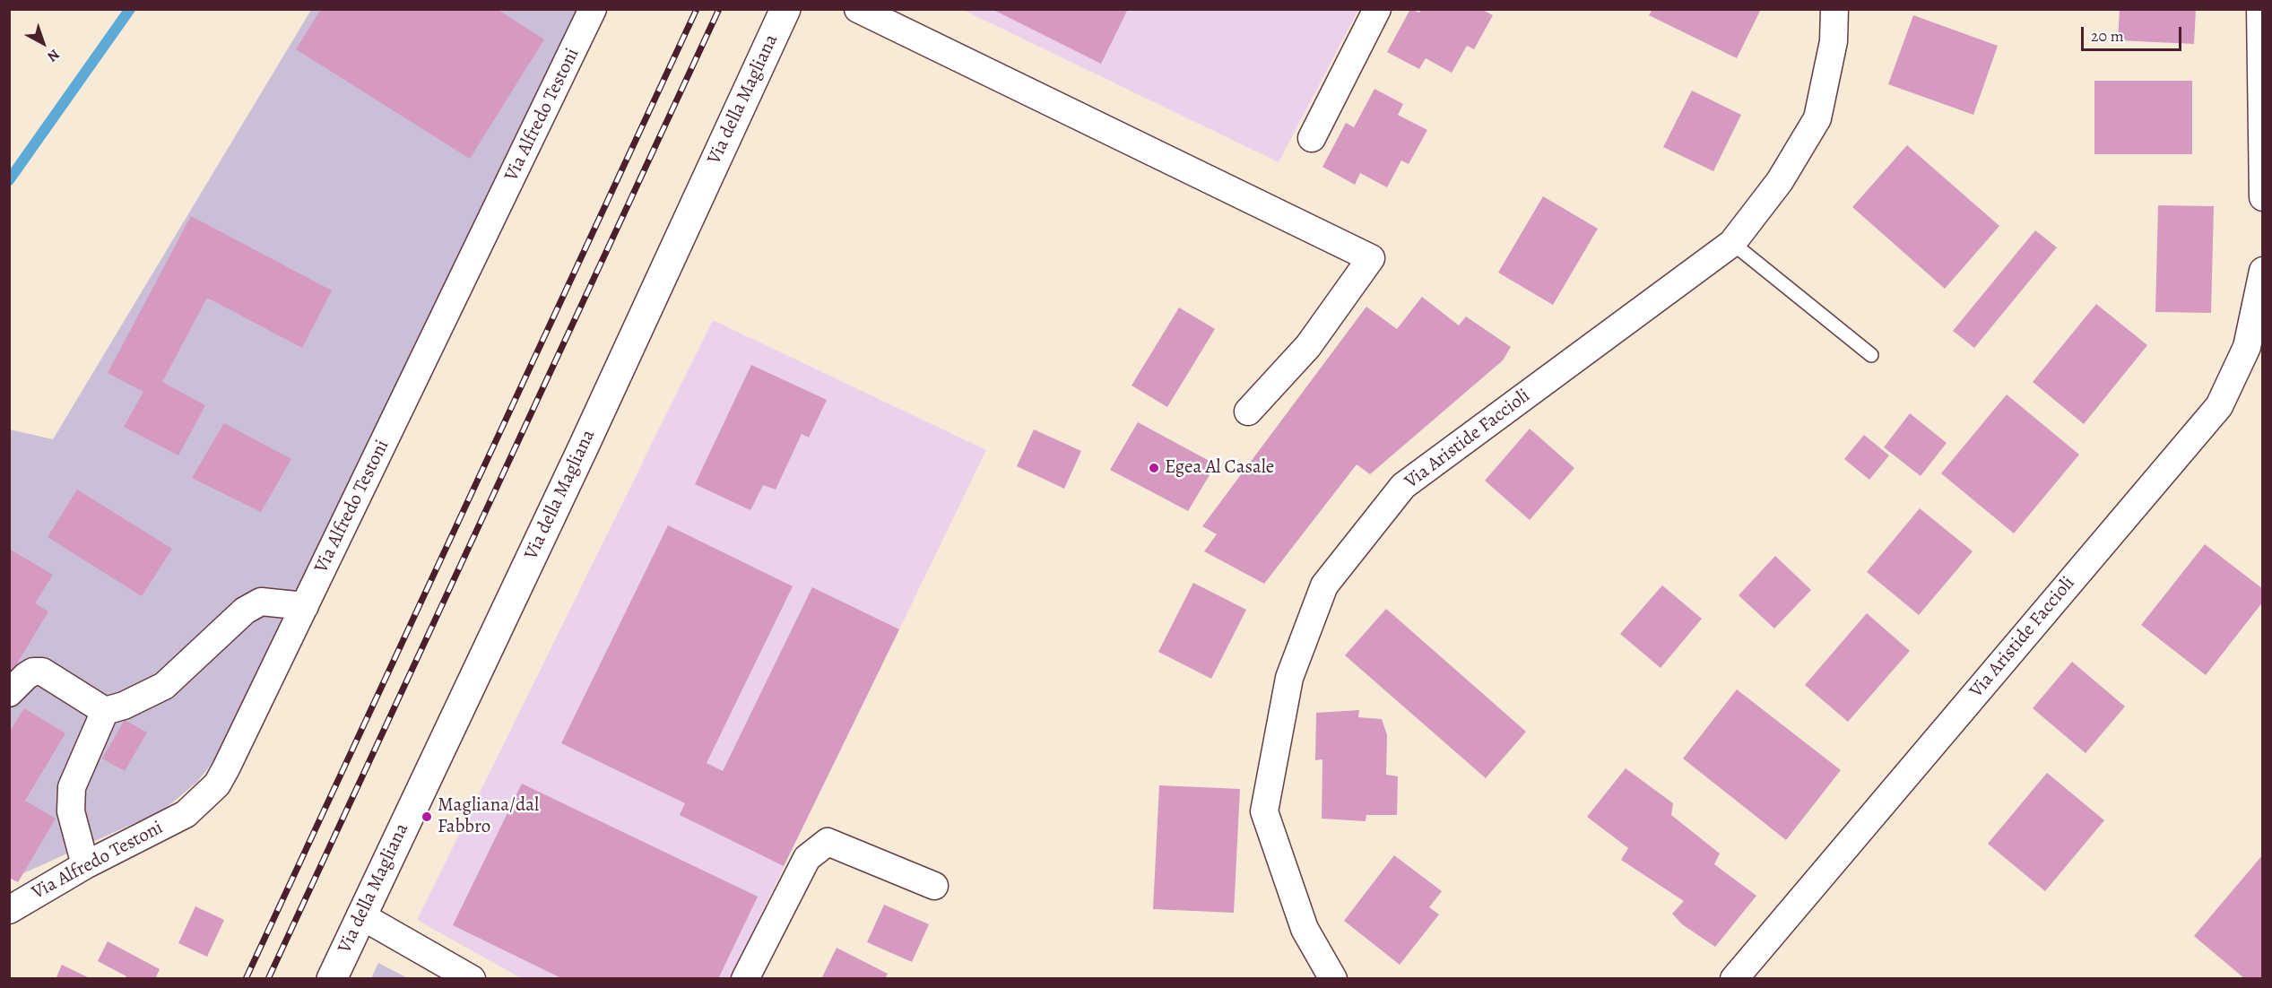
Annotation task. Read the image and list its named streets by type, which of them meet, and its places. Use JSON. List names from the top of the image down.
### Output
{
  "streets": {
    "main road": ["Via della Magliana"],
    "street": ["Via Alfredo Testoni", "Via Aristide Faccioli"]
  },
  "places": ["Egea Al Casale", "Magliana/dal Fabbro"],
  "scale_bar": "20 m",
  "north": "bottom right"
}
